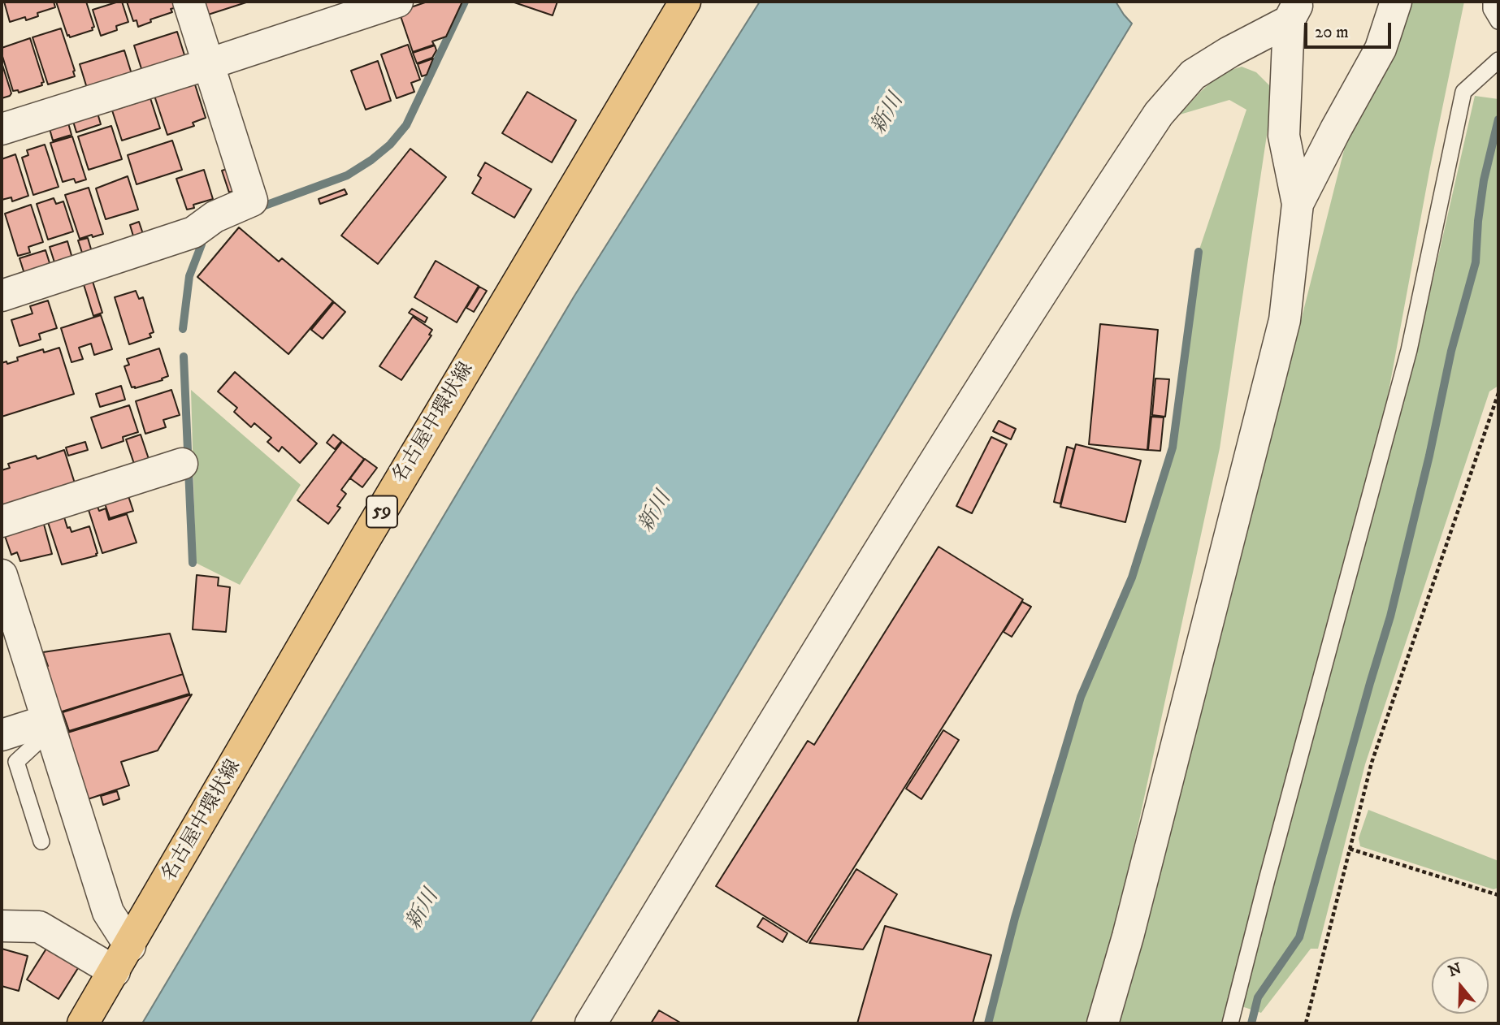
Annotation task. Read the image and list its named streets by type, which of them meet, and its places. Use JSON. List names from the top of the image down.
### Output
{
  "streets": {
    "main road": ["名古屋中環状線", "59"]
  },
  "water": ["新川"],
  "scale_bar": "20 m",
  "north": "top"
}
